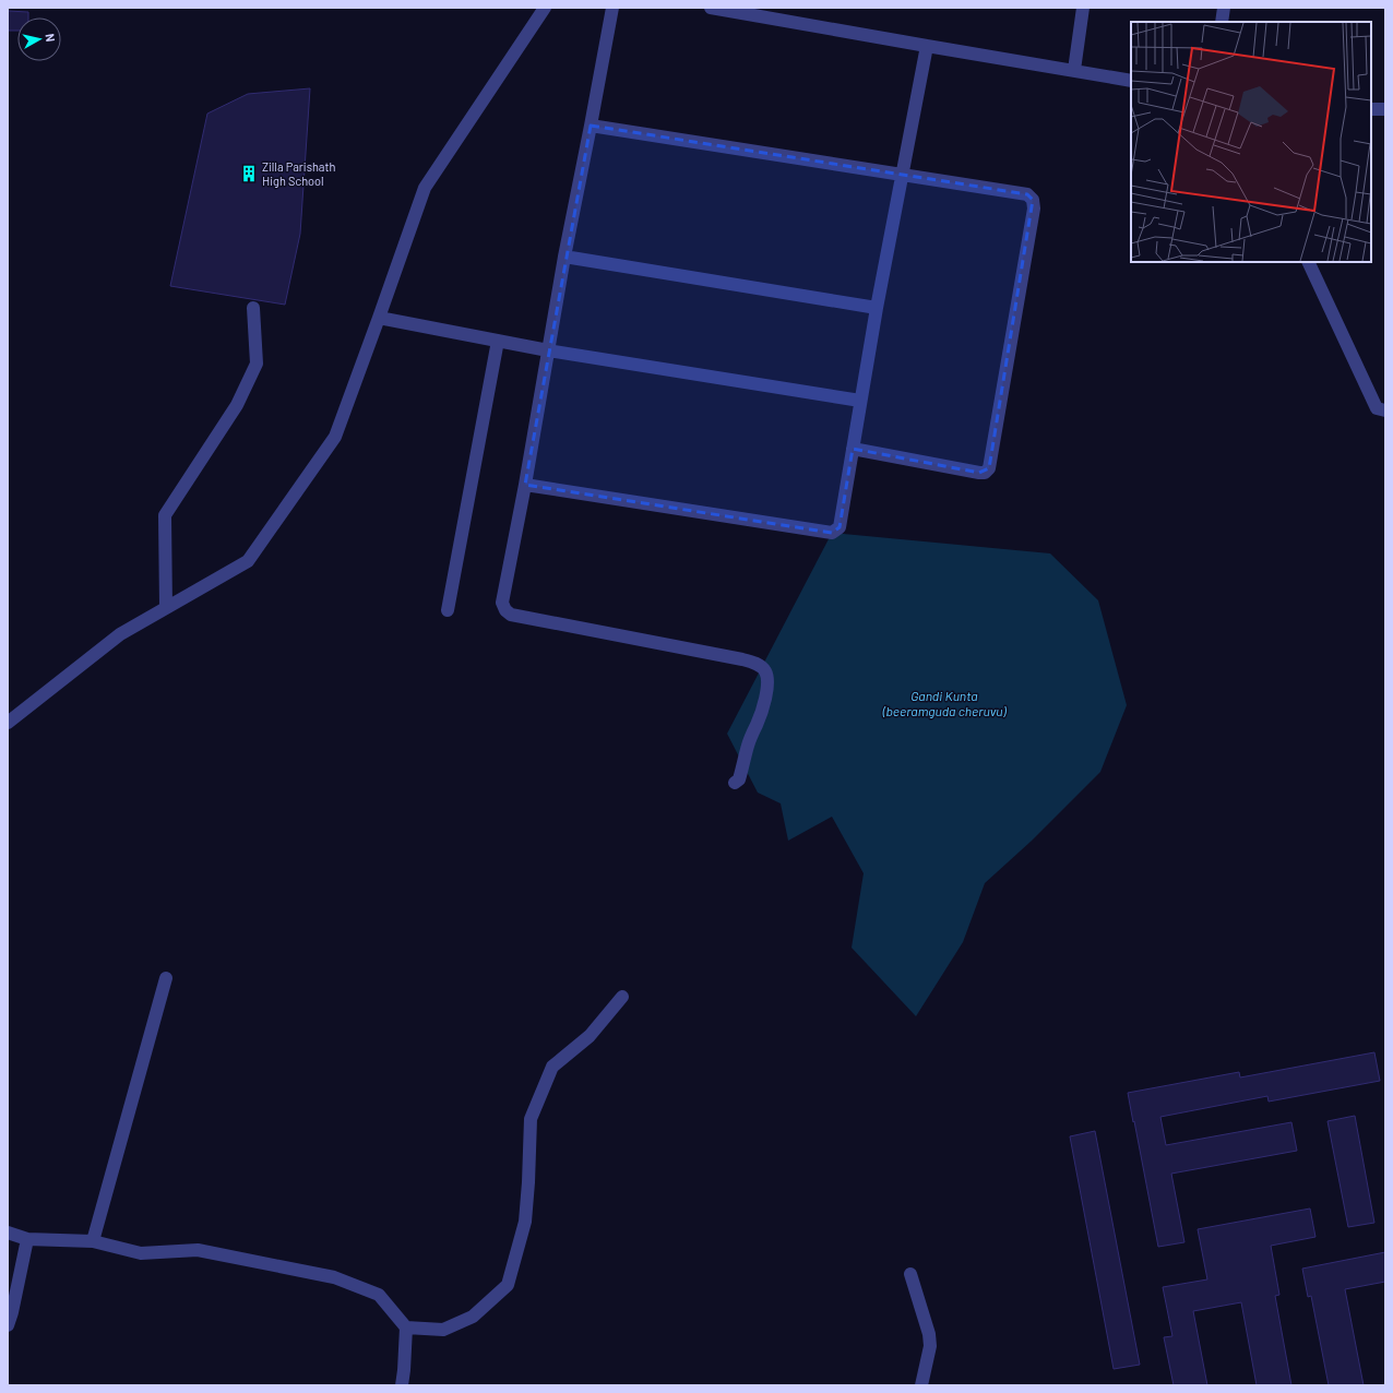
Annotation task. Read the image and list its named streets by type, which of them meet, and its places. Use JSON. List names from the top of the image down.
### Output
{
  "water": ["Gandi Kunta (beeramguda cheruvu)"],
  "places": {
    "building": ["Zilla Parishath High School"]
  },
  "north": "right"
}
